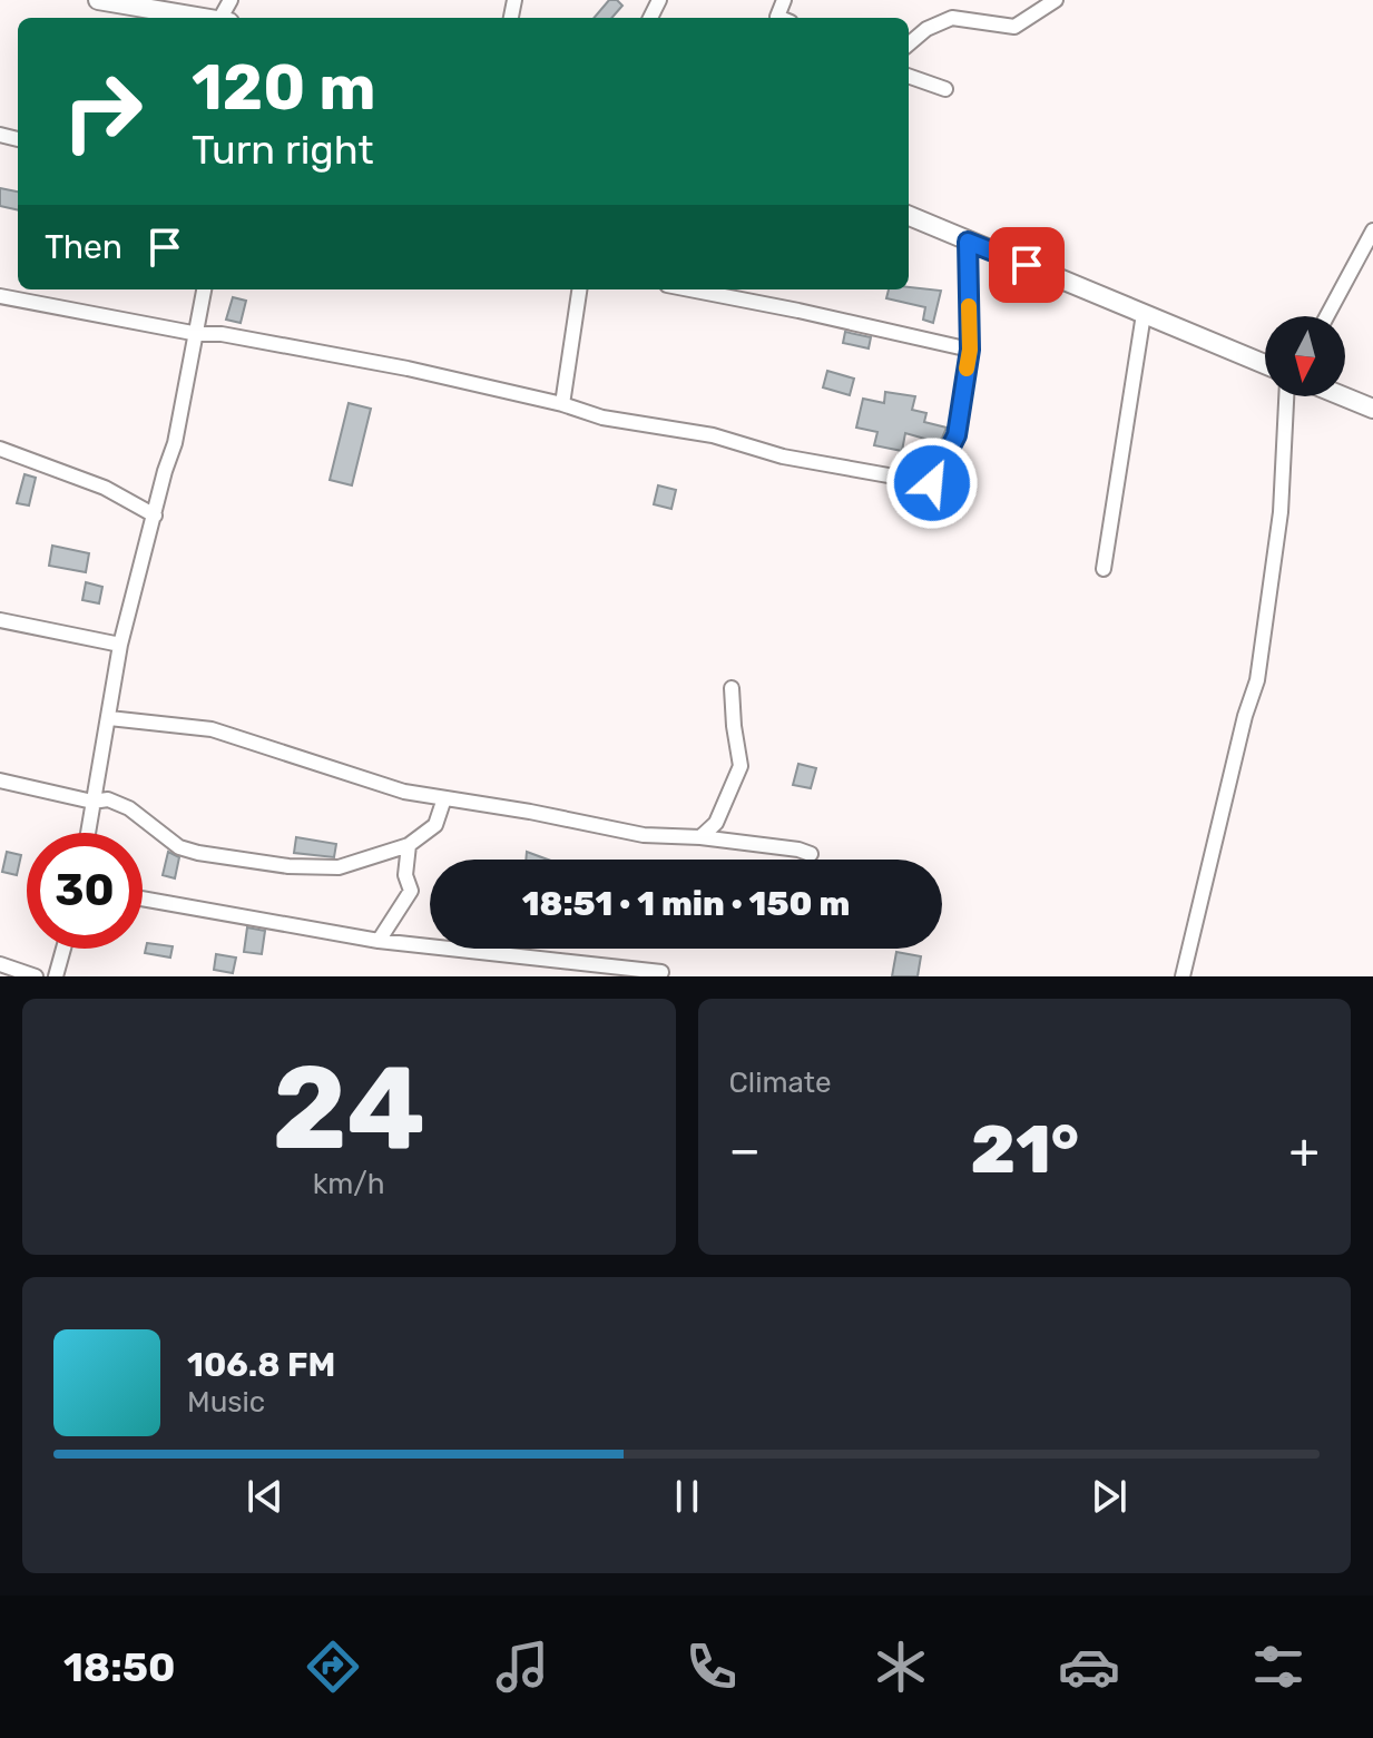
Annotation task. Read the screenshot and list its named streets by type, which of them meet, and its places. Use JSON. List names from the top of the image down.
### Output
{
  "north": "bottom",
  "page": {
    "turn": ["120 m", "Turn right"],
    "then": "Then",
    "limit": "30",
    "trip": "18:51 · 1 min · 150 m",
    "tile": [
      ["24", "km/h"],
      "Climate"
    ],
    "heat": ["−", "21°", "+"],
    "song": ["106.8 FM", "Music"],
    "tabs": "18:50"
  }
}
